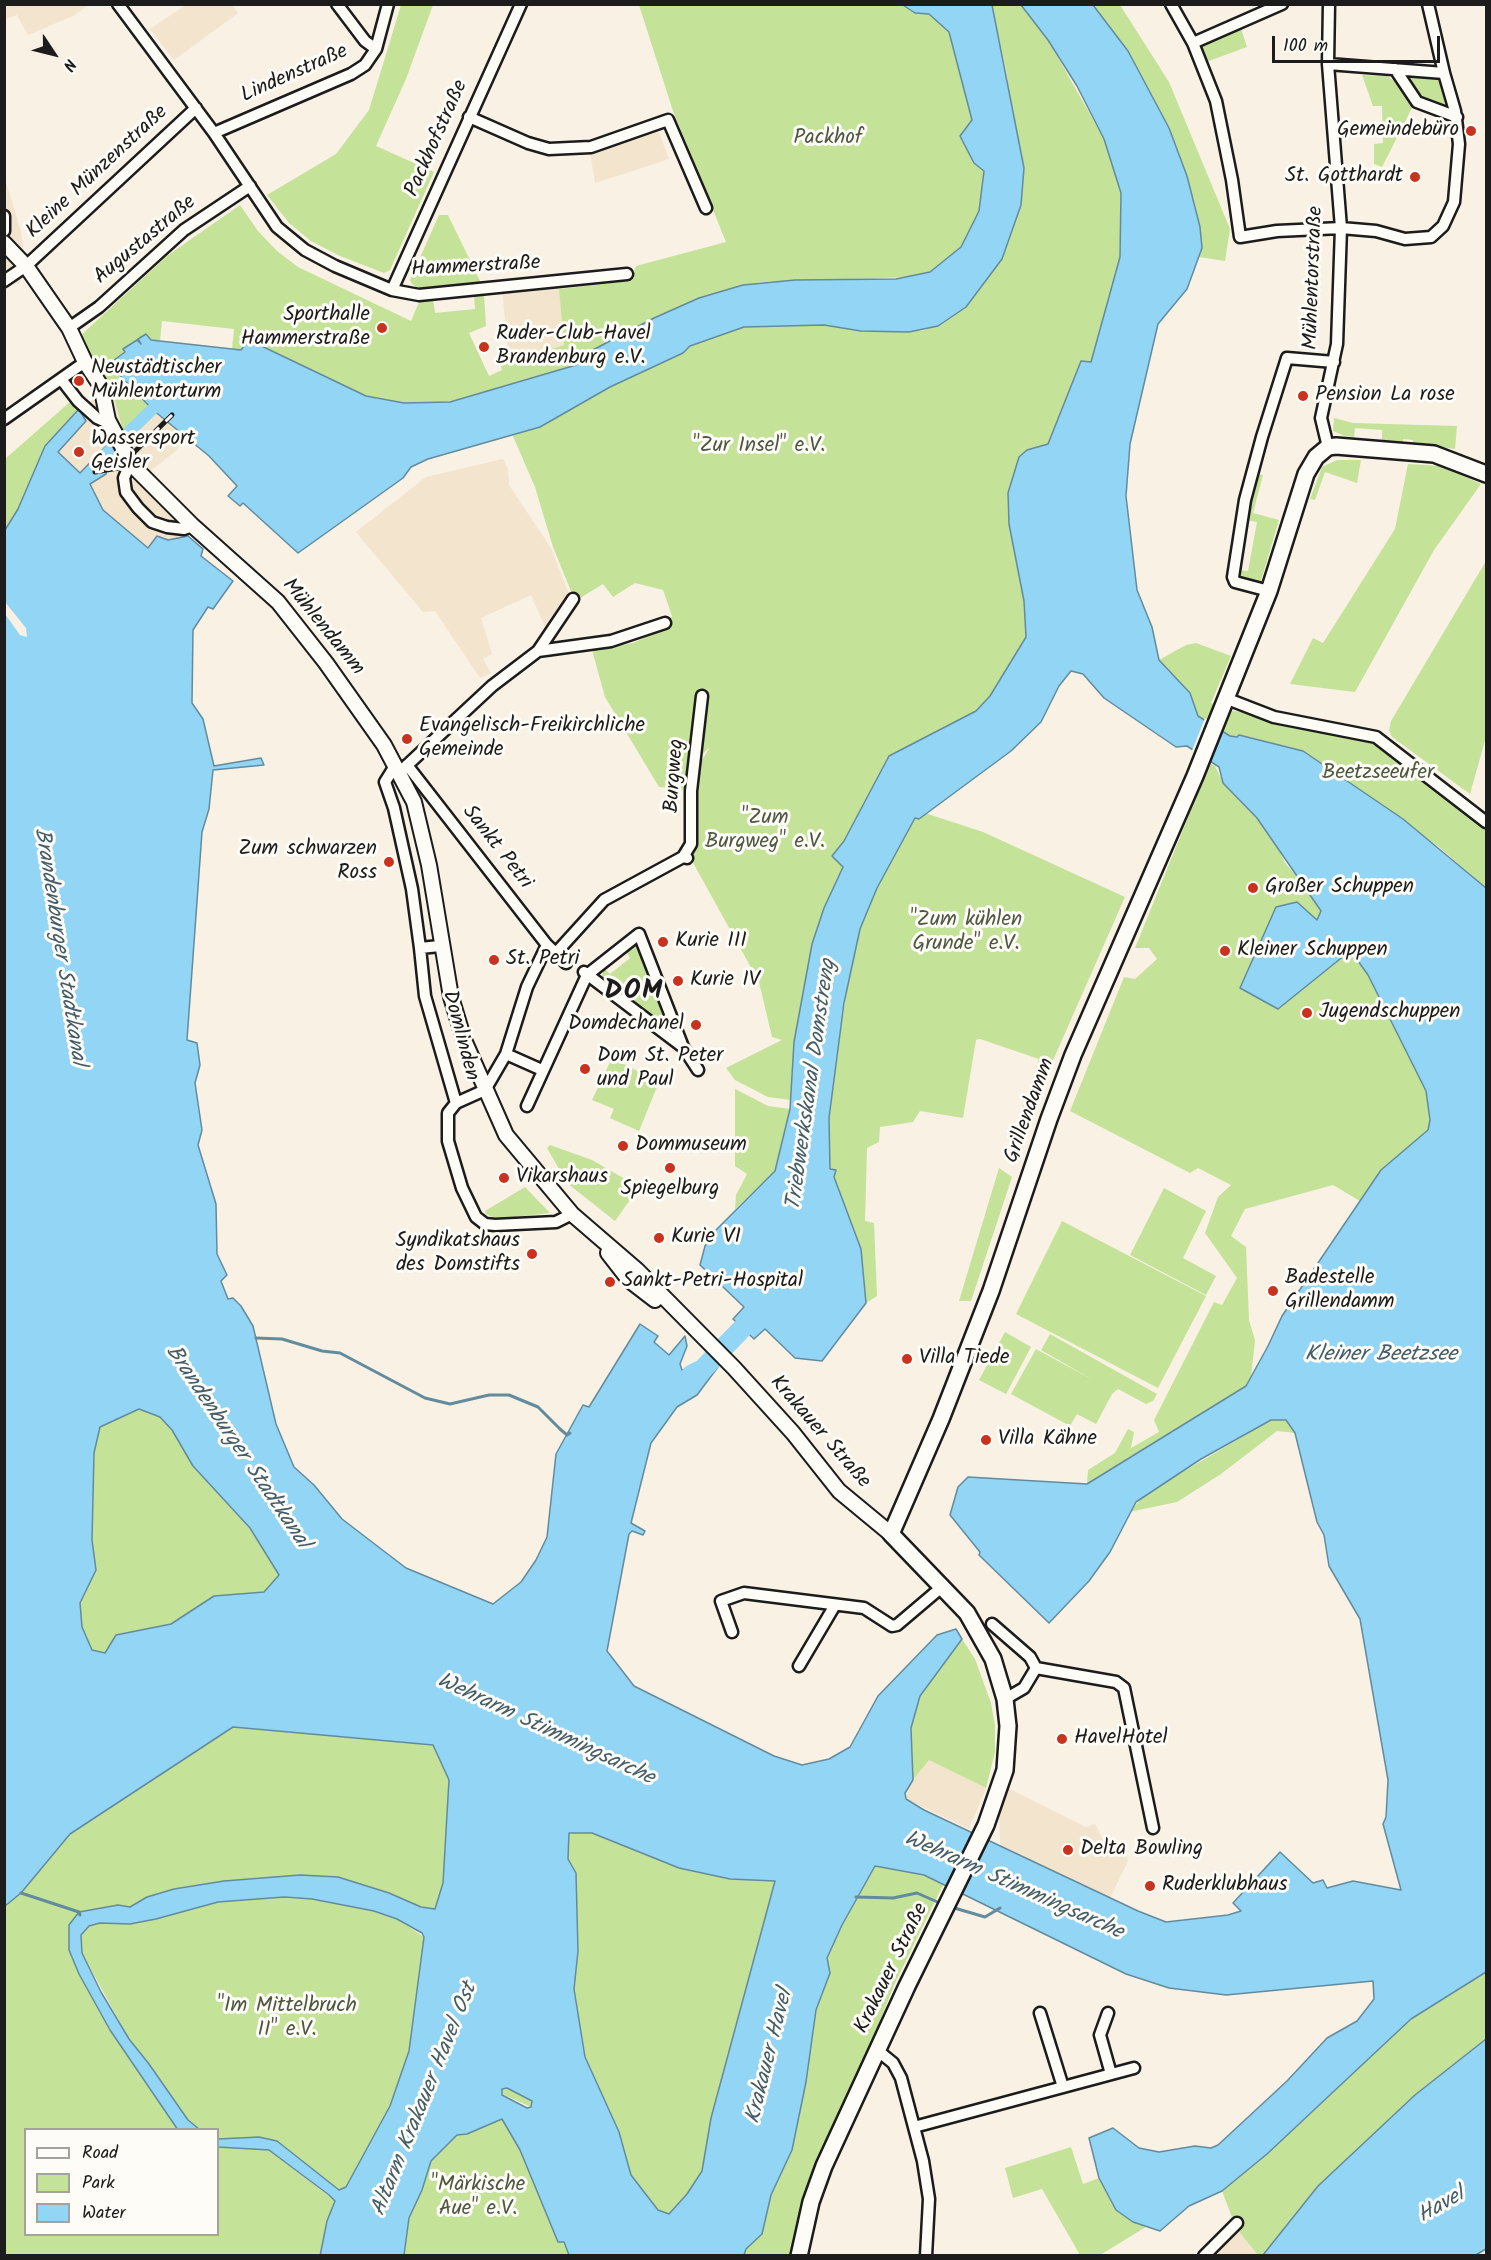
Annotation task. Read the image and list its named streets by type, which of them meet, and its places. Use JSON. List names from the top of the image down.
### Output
{
  "streets": {
    "main road": ["Grillendamm", "Krakauer Straße"],
    "street": [
      "Lindenstraße",
      "Packhofstraße",
      "Kleine Münzenstraße",
      "Augustastraße",
      "Hammerstraße",
      "Mühlentorstraße",
      "Mühlendamm",
      "Burgweg",
      "Sankt Petri",
      "Domlinden"
    ]
  },
  "crossings": [
    ["Lindenstraße", "Hammerstraße"],
    ["Packhofstraße", "Hammerstraße"],
    ["Kleine Münzenstraße", "Hammerstraße"],
    ["Kleine Münzenstraße", "Mühlendamm"],
    ["Augustastraße", "Hammerstraße"],
    ["Augustastraße", "Mühlendamm"],
    ["Mühlendamm", "Sankt Petri"],
    ["Mühlendamm", "Domlinden"],
    ["Burgweg", "Sankt Petri"],
    ["Burgweg", "Domlinden"],
    ["Sankt Petri", "Domlinden"],
    ["Domlinden", "Krakauer Straße"],
    ["Grillendamm", "Krakauer Straße"]
  ],
  "districts": ["DOM"],
  "water": [
    "Brandenburger Stadtkanal",
    "Triebwerkskanal Domstreng",
    "Kleiner Beetzsee",
    "Wehrarm Stimmingsarche",
    "Krakauer Havel",
    "Altarm Krakauer Havel Ost",
    "Havel"
  ],
  "parks": [
    "Packhof",
    "\"Zur Insel\" e.V.",
    "Beetzseeufer",
    "\"Zum Burgweg\" e.V.",
    "\"Zum kühlen Grunde\" e.V.",
    "\"Im Mittelbruch II\" e.V.",
    "\"Märkische Aue\" e.V."
  ],
  "places": [
    "Gemeindebüro",
    "St. Gotthardt",
    "Sporthalle Hammerstraße",
    "Ruder-Club-Havel Brandenburg e.V.",
    "Neustädtischer Mühlentorturm",
    "Pension La rose",
    "Wassersport Geisler",
    "Evangelisch-Freikirchliche Gemeinde",
    "Zum schwarzen Ross",
    "Großer Schuppen",
    "Kurie III",
    "Kleiner Schuppen",
    "St. Petri",
    "Kurie IV",
    "Jugendschuppen",
    "Domdechanel",
    "Dom St. Peter und Paul",
    "Dommuseum",
    "Spiegelburg",
    "Vikarshaus",
    "Kurie VI",
    "Syndikatshaus des Domstifts",
    "Sankt-Petri-Hospital",
    "Badestelle Grillendamm",
    "Villa Tiede",
    "Villa Kähne",
    "HavelHotel",
    "Delta Bowling",
    "Ruderklubhaus"
  ],
  "legend": ["Road", "Park", "Water"],
  "scale_bar": "100 m",
  "north": "bottom right"
}
